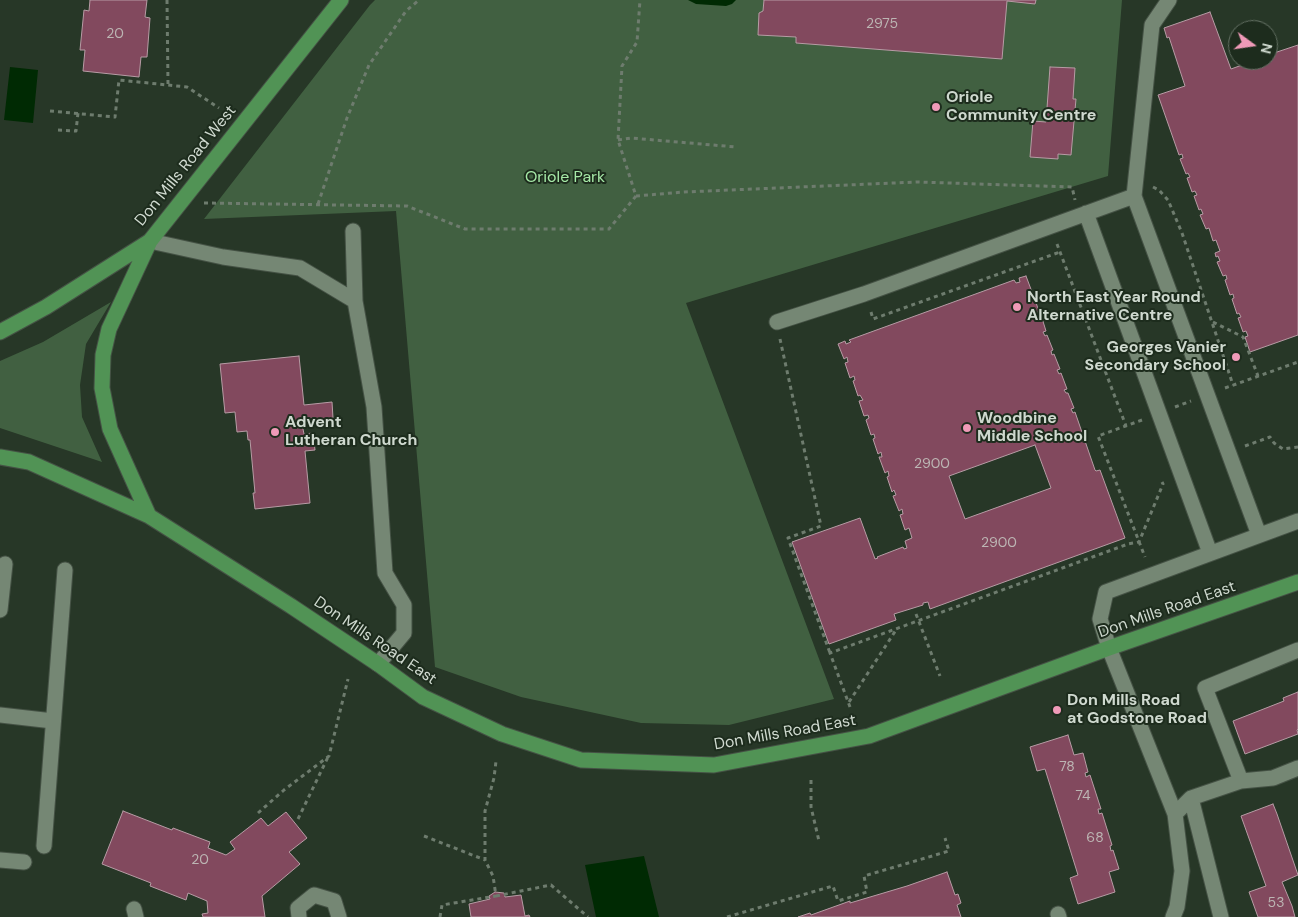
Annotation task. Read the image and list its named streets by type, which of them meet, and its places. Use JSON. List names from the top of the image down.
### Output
{
  "streets": {
    "main road": ["Don Mills Road West", "Don Mills Road East"]
  },
  "parks": ["Oriole Park"],
  "places": [
    "Oriole Community Centre",
    "North East Year Round Alternative Centre",
    "Georges Vanier Secondary School",
    "Woodbine Middle School",
    "Advent Lutheran Church",
    "Don Mills Road at Godstone Road"
  ],
  "house_numbers": [
    "2975",
    "20",
    "2900",
    "2900",
    "78",
    "74",
    "68",
    "20",
    "53"
  ],
  "north": "right"
}
